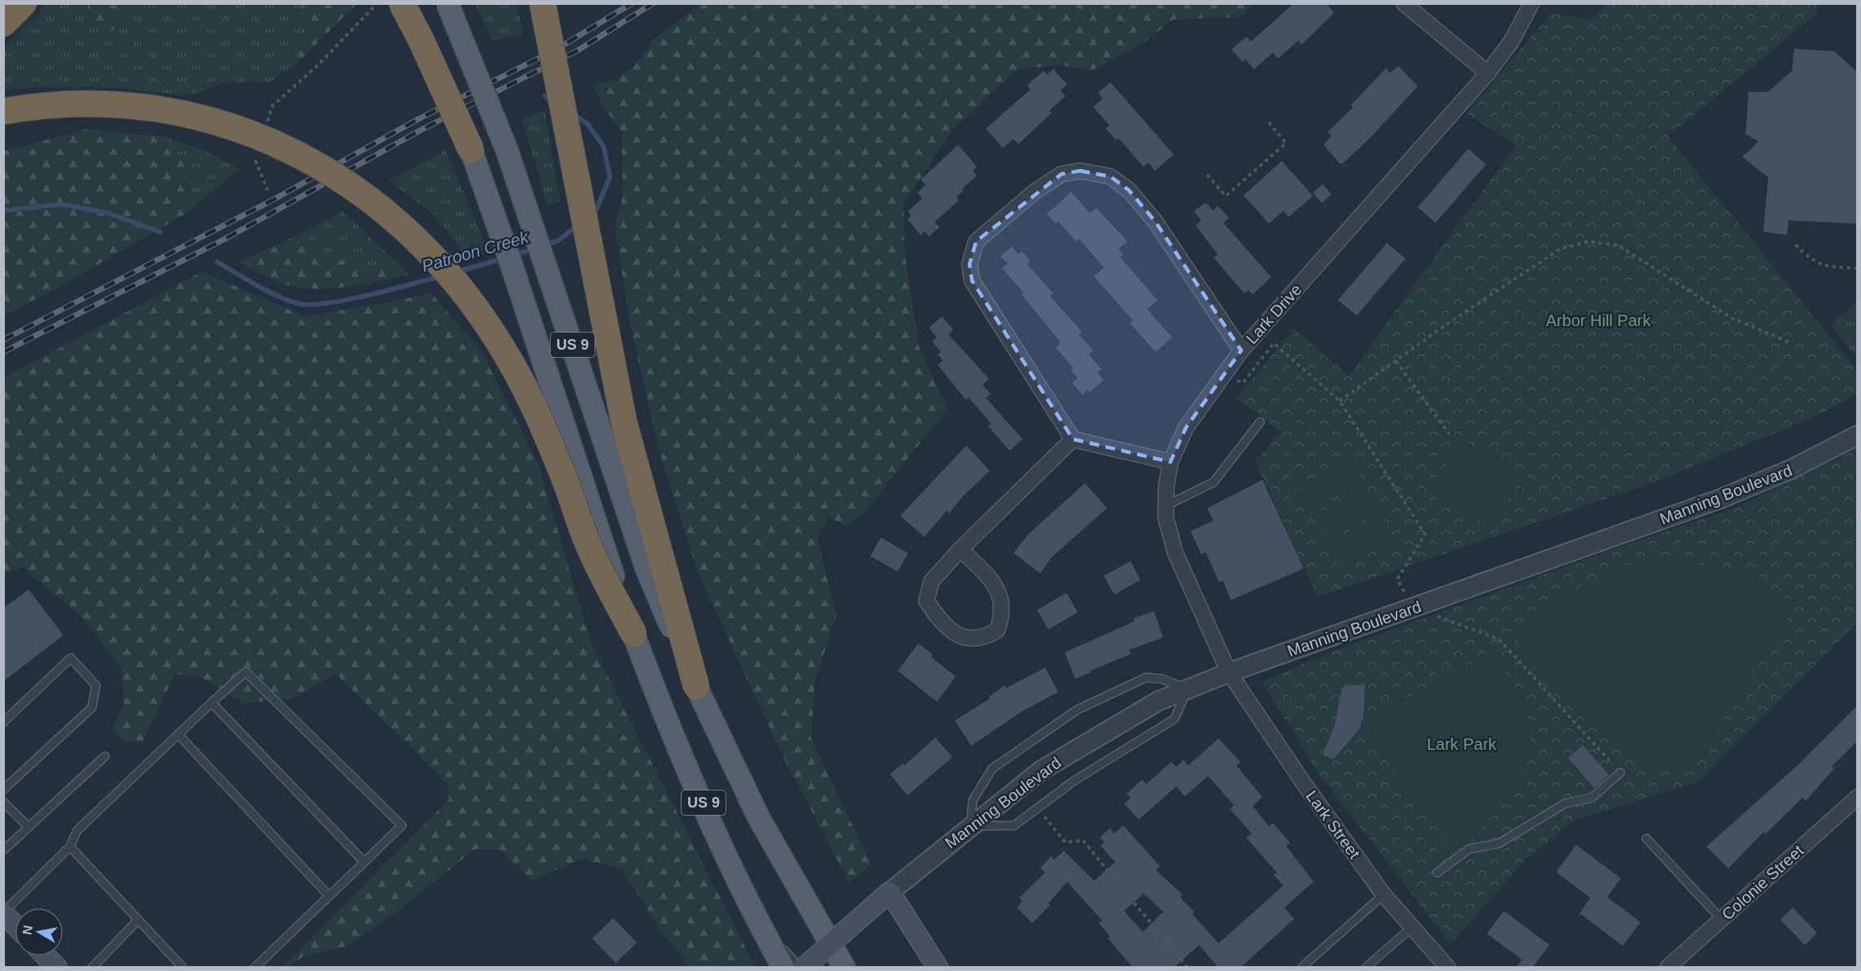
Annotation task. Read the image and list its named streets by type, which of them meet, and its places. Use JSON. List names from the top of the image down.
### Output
{
  "streets": {
    "main road": ["US 9"],
    "street": [
      "Lark Drive",
      "Manning Boulevard",
      "Lark Street",
      "Colonie Street"
    ]
  },
  "crossings": [
    ["Lark Drive", "Manning Boulevard"],
    ["Lark Drive", "Lark Street"],
    ["Manning Boulevard", "Lark Street"]
  ],
  "water": ["Patroon Creek"],
  "parks": ["Arbor Hill Park", "Lark Park"],
  "north": "left"
}
